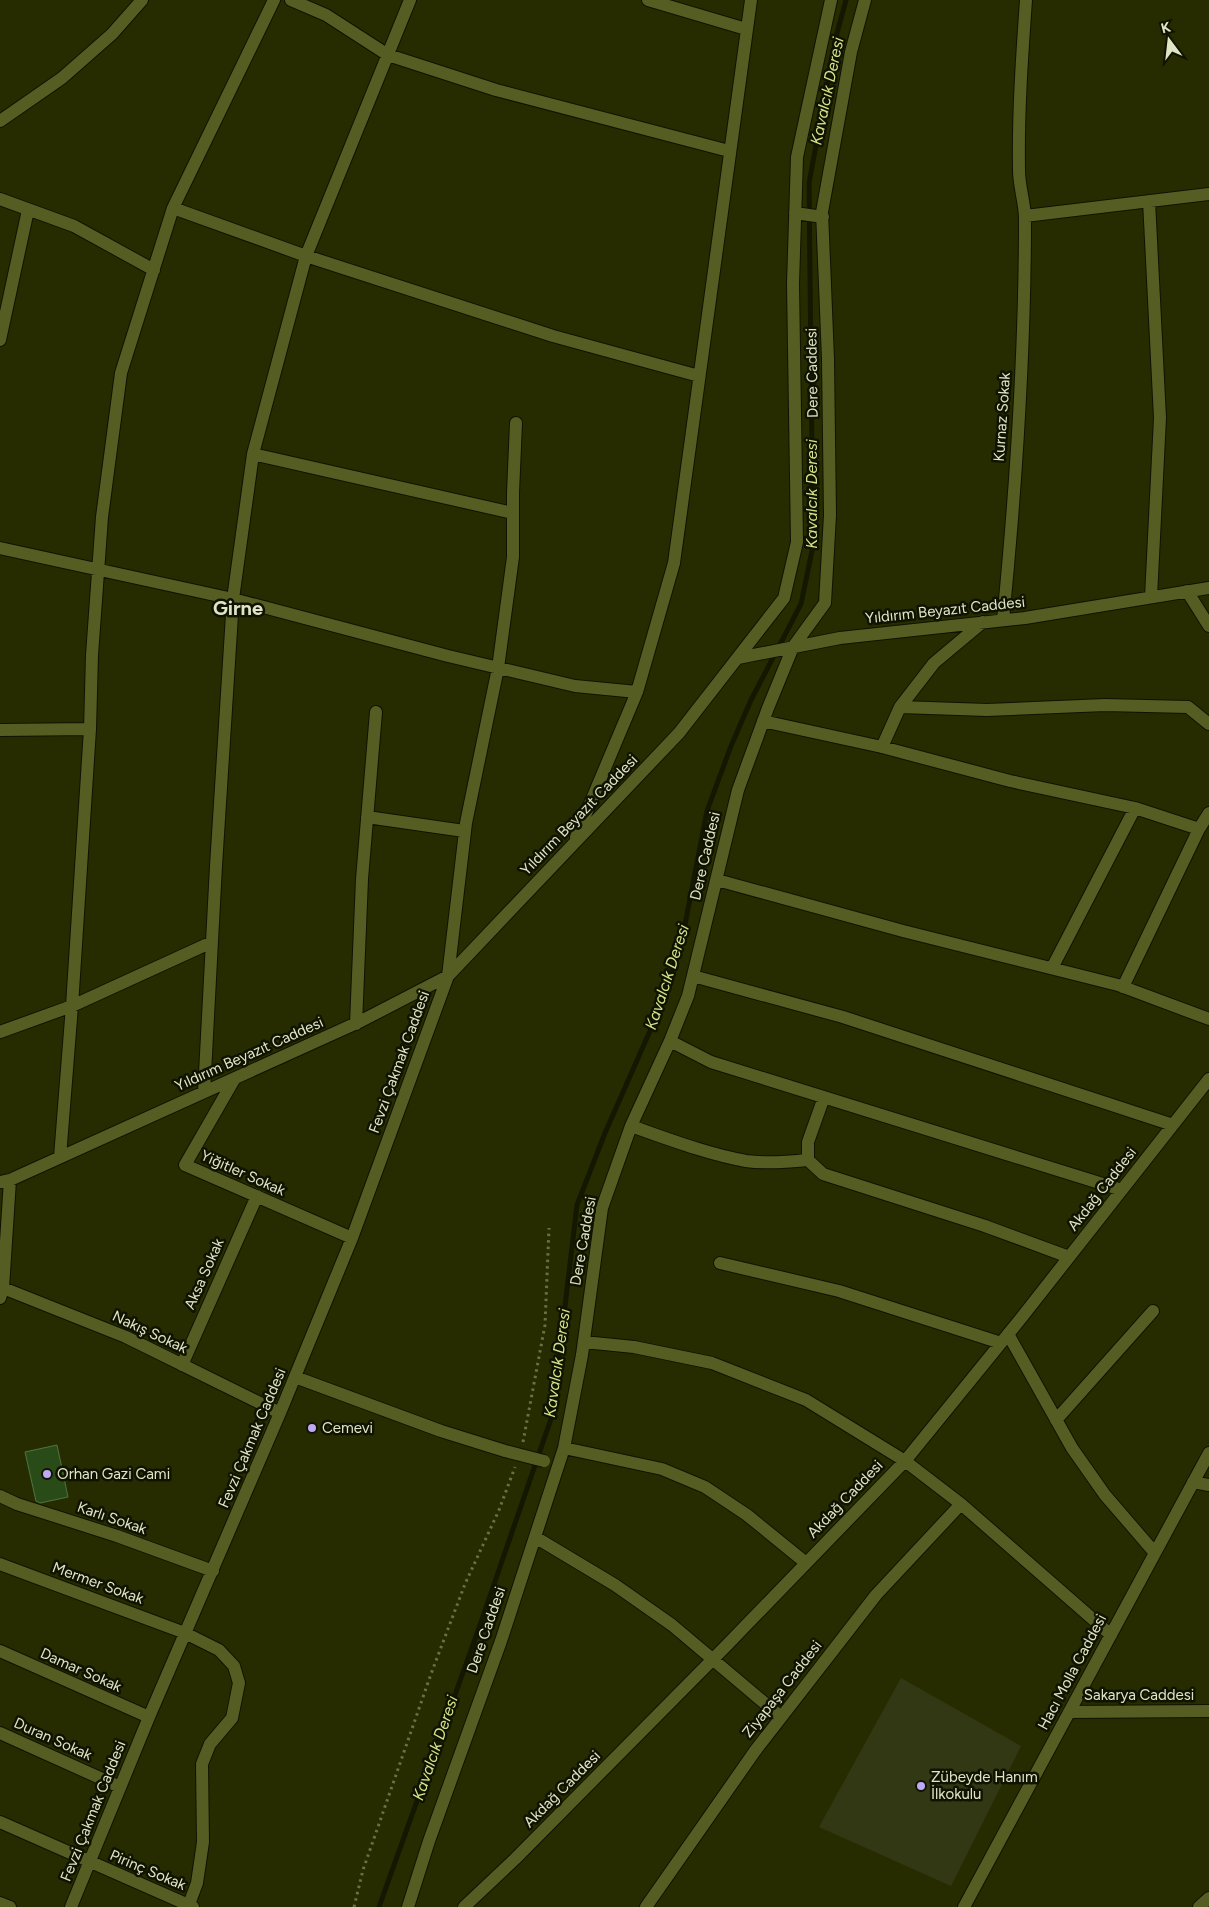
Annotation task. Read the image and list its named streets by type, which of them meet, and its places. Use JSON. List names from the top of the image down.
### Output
{
  "streets": {
    "street": [
      "Dere Caddesi",
      "Kurnaz Sokak",
      "Yıldırım Beyazıt Caddesi",
      "Fevzi Çakmak Caddesi",
      "Yiğitler Sokak",
      "Akdağ Caddesi",
      "Aksa Sokak",
      "Nakış Sokak",
      "Karlı Sokak",
      "Mermer Sokak",
      "Damar Sokak",
      "Hacı Molla Caddesi",
      "Ziyapaşa Caddesi",
      "Sakarya Caddesi",
      "Duran Sokak",
      "Pirinç Sokak"
    ]
  },
  "crossings": [
    ["Dere Caddesi", "Yıldırım Beyazıt Caddesi"],
    ["Kurnaz Sokak", "Yıldırım Beyazıt Caddesi"],
    ["Yıldırım Beyazıt Caddesi", "Fevzi Çakmak Caddesi"],
    ["Yıldırım Beyazıt Caddesi", "Yiğitler Sokak"],
    ["Fevzi Çakmak Caddesi", "Yiğitler Sokak"],
    ["Fevzi Çakmak Caddesi", "Nakış Sokak"],
    ["Fevzi Çakmak Caddesi", "Karlı Sokak"],
    ["Fevzi Çakmak Caddesi", "Mermer Sokak"],
    ["Fevzi Çakmak Caddesi", "Damar Sokak"],
    ["Fevzi Çakmak Caddesi", "Duran Sokak"],
    ["Fevzi Çakmak Caddesi", "Pirinç Sokak"],
    ["Yiğitler Sokak", "Aksa Sokak"],
    ["Aksa Sokak", "Nakış Sokak"],
    ["Mermer Sokak", "Pirinç Sokak"],
    ["Hacı Molla Caddesi", "Sakarya Caddesi"]
  ],
  "districts": ["Girne"],
  "water": ["Kavalcık Deresi"],
  "places": ["Cemevi", "Orhan Gazi Cami", "Zübeyde Hanım İlkokulu"],
  "north": "top"
}
